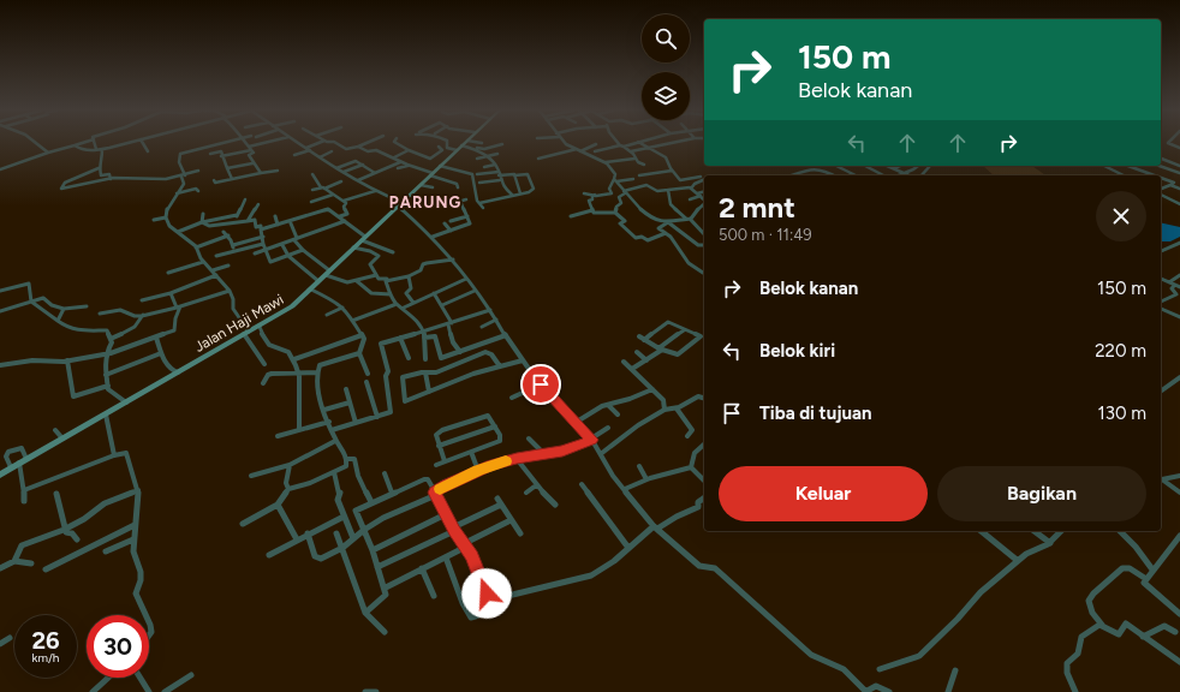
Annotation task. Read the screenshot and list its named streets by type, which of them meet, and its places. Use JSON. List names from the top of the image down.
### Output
{
  "streets": {
    "street": ["Jalan Haji Mawi"]
  },
  "districts": ["PARUNG"],
  "page": {
    "turn": ["150 m", "Belok kanan"],
    "heading": ["2 mnt", "500 m · 11:49"],
    "list": [
      {
        "name": "Belok kanan",
        "value": "150 m"
      },
      {
        "name": "Belok kiri",
        "value": "220 m"
      },
      {
        "name": "Tiba di tujuan",
        "value": "130 m"
      }
    ],
    "buttons": ["Keluar", "Bagikan"],
    "speed": "26 km/h",
    "limit": "30"
  }
}
